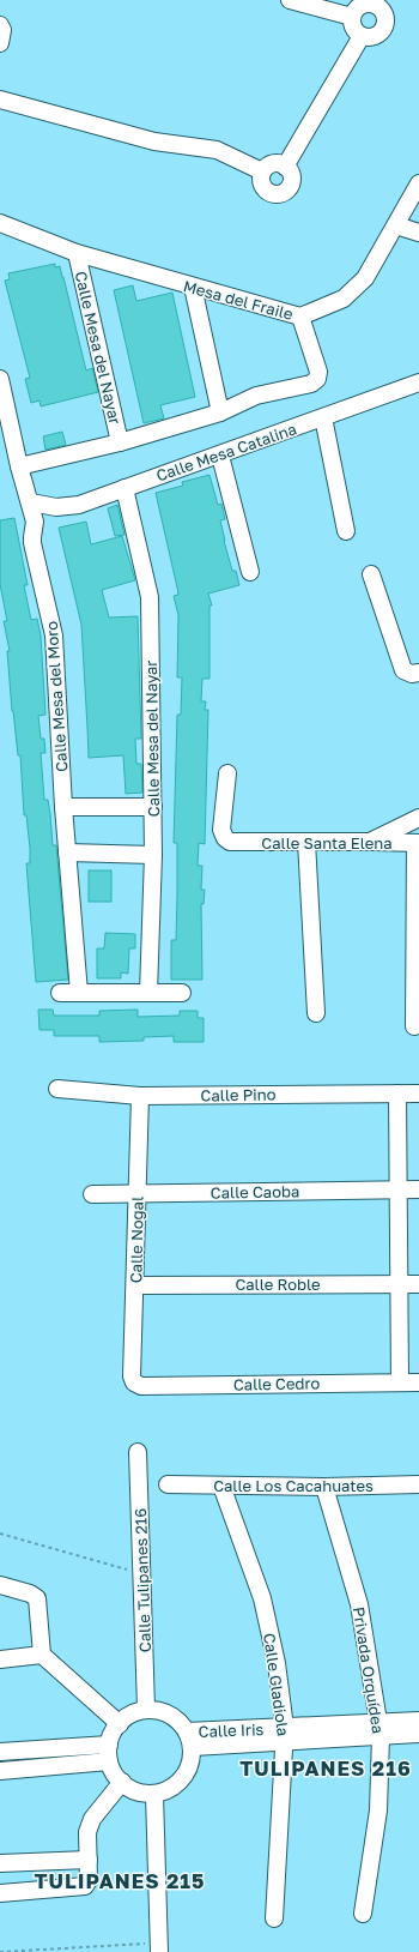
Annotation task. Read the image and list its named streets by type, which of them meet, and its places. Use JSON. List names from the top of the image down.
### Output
{
  "streets": {
    "street": [
      "Mesa del Fraile",
      "Calle Mesa del Nayar",
      "Calle Mesa Catalina",
      "Calle Mesa del Moro",
      "Calle Santa Elena",
      "Calle Pino",
      "Calle Caoba",
      "Calle Nogal",
      "Calle Roble",
      "Calle Cedro",
      "Calle Los Cacahuates",
      "Calle Tulipanes 216",
      "Privada Orquídea",
      "Calle Gladiola",
      "Calle Iris"
    ]
  },
  "crossings": [
    ["Mesa del Fraile", "Calle Mesa del Nayar"],
    ["Calle Mesa del Nayar", "Calle Mesa Catalina"],
    ["Calle Mesa Catalina", "Calle Mesa del Moro"],
    ["Calle Pino", "Calle Nogal"],
    ["Calle Caoba", "Calle Nogal"],
    ["Calle Nogal", "Calle Roble"],
    ["Calle Nogal", "Calle Cedro"],
    ["Calle Los Cacahuates", "Privada Orquídea"],
    ["Calle Los Cacahuates", "Calle Gladiola"],
    ["Calle Tulipanes 216", "Calle Iris"],
    ["Privada Orquídea", "Calle Iris"],
    ["Calle Gladiola", "Calle Iris"]
  ],
  "districts": ["TULIPANES 216", "TULIPANES 215"]
}
